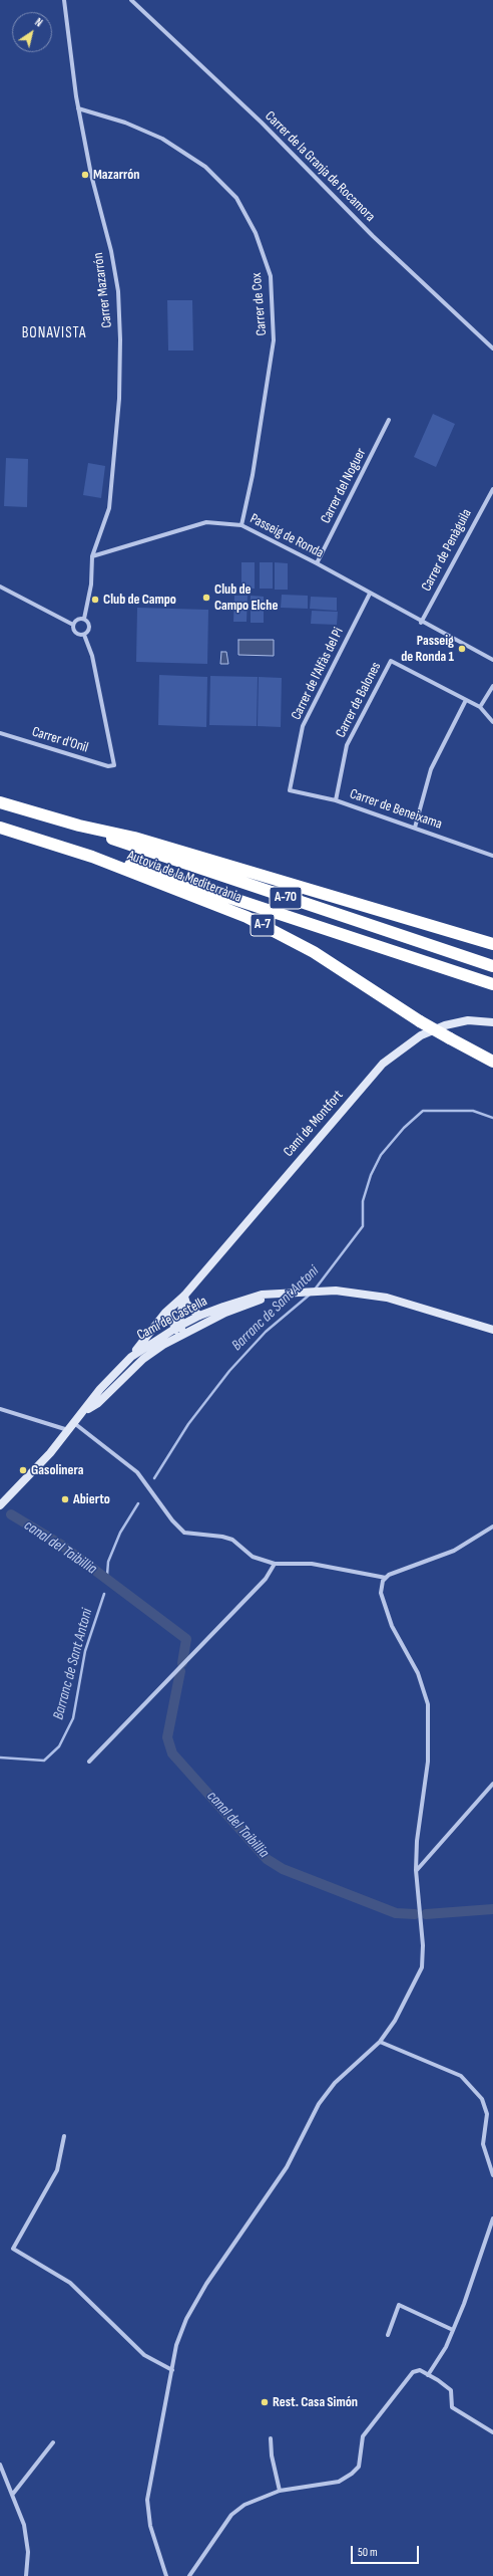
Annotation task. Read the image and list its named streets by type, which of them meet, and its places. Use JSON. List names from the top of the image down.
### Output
{
  "streets": {
    "highway": ["Autovia de la Mediterrània", "A-70", "A-7"],
    "main road": ["Camí de Montfort", "Camí de Castella"],
    "street": [
      "Carrer de la Granja de Rocamora",
      "Carrer Mazarrón",
      "Carrer de Cox",
      "Carrer del Noguer",
      "Passeig de Ronda",
      "Carrer de Penàguila",
      "Carrer de l'Alfàs del Pi",
      "Carrer de Balones",
      "Carrer d'Onil",
      "Carrer de Beneixama"
    ]
  },
  "crossings": [
    ["Carrer Mazarrón", "Carrer de Cox"],
    ["Carrer Mazarrón", "Passeig de Ronda"],
    ["Carrer de Cox", "Passeig de Ronda"],
    ["Carrer del Noguer", "Passeig de Ronda"],
    ["Passeig de Ronda", "Carrer de Penàguila"],
    ["Passeig de Ronda", "Carrer de l'Alfàs del Pi"],
    ["Carrer de l'Alfàs del Pi", "Carrer de Beneixama"],
    ["Carrer de Balones", "Carrer de Beneixama"],
    ["Autovia de la Mediterrània", "A-70"],
    ["Camí de Montfort", "Camí de Castella"]
  ],
  "districts": ["BONAVISTA"],
  "water": ["Barranc de Sant Antoni", "canal del Taibillia"],
  "places": [
    "Mazarrón",
    "Club de Campo Elche",
    "Club de Campo",
    "Passeig de Ronda 1",
    "Gasolinera",
    "Abierto",
    "Rest. Casa Simón"
  ],
  "scale_bar": "50 m",
  "north": "top right"
}
